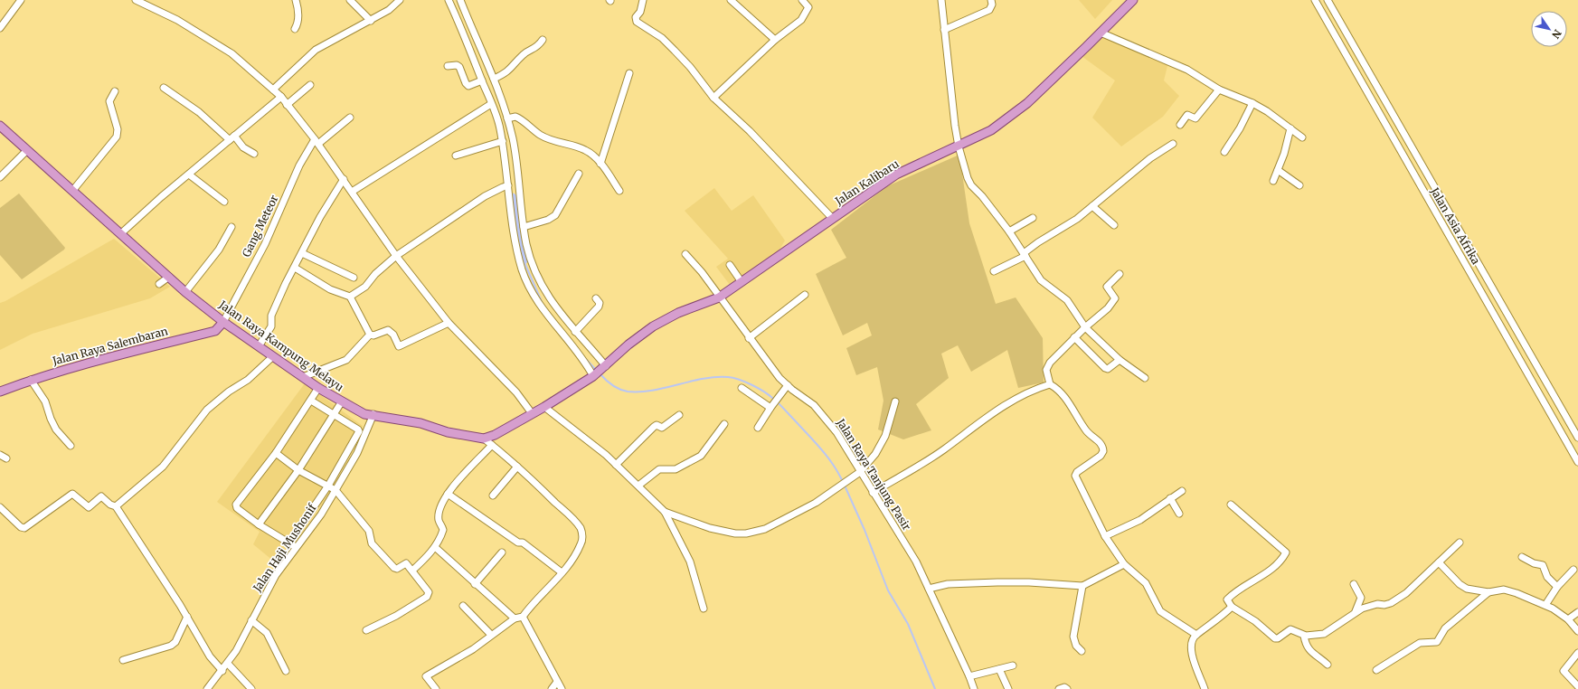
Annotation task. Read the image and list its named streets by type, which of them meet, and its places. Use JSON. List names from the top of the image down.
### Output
{
  "streets": {
    "main road": ["Jalan Kalibaru", "Jalan Raya Salembaran", "Jalan Raya Kampung Melayu"],
    "street": [
      "Gang Meteor",
      "Jalan Asia Afrika",
      "Jalan Raya Tanjung Pasir",
      "Jalan Haji Mushonif"
    ]
  },
  "crossings": [
    ["Jalan Kalibaru", "Jalan Raya Tanjung Pasir"],
    ["Gang Meteor", "Jalan Raya Salembaran"],
    ["Gang Meteor", "Jalan Raya Kampung Melayu"],
    ["Jalan Raya Salembaran", "Jalan Raya Kampung Melayu"],
    ["Jalan Raya Kampung Melayu", "Jalan Haji Mushonif"]
  ],
  "north": "bottom right"
}
